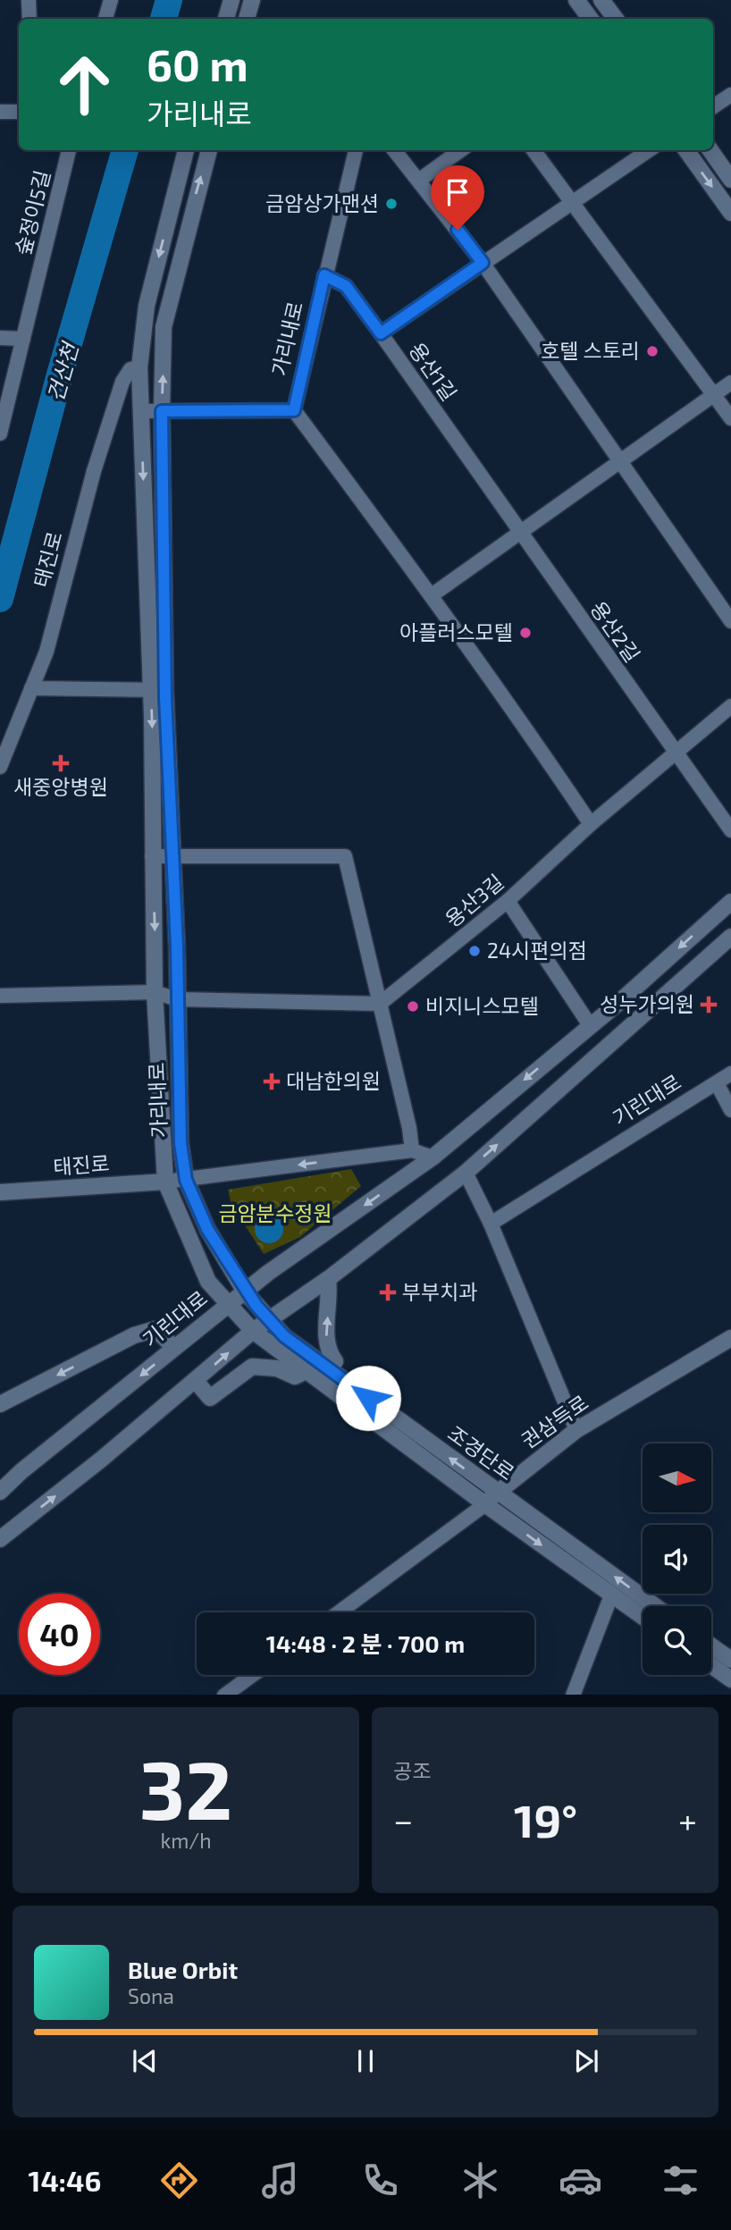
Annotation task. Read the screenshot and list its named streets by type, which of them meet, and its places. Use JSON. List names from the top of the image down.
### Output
{
  "streets": {
    "street": [
      "숲정이5길",
      "가리내로",
      "용산1길",
      "태진로",
      "용산2길",
      "용산3길",
      "기린대로",
      "권삼득로",
      "조경단로"
    ]
  },
  "crossings": [
    ["가리내로", "용산1길"],
    ["가리내로", "태진로"],
    ["가리내로", "기린대로"],
    ["가리내로", "조경단로"],
    ["용산1길", "용산2길"],
    ["용산2길", "용산3길"],
    ["권삼득로", "조경단로"]
  ],
  "water": ["건산천"],
  "parks": ["금암분수정원"],
  "places": {
    "other": [
      "금암상가맨션",
      "호텔 스토리",
      "아플러스모텔",
      "24시편의점",
      "비지니스모텔"
    ],
    "health": [
      "새중앙병원",
      "성누가의원",
      "대남한의원",
      "부부치과"
    ]
  },
  "north": "right",
  "page": {
    "turn": ["60 m", "가리내로"],
    "limit": "40",
    "trip": "14:48 · 2 분 · 700 m",
    "tile": [
      ["32", "km/h"],
      "공조"
    ],
    "heat": ["−", "19°", "+"],
    "song": ["Blue Orbit", "Sona"],
    "tabs": "14:46"
  }
}
